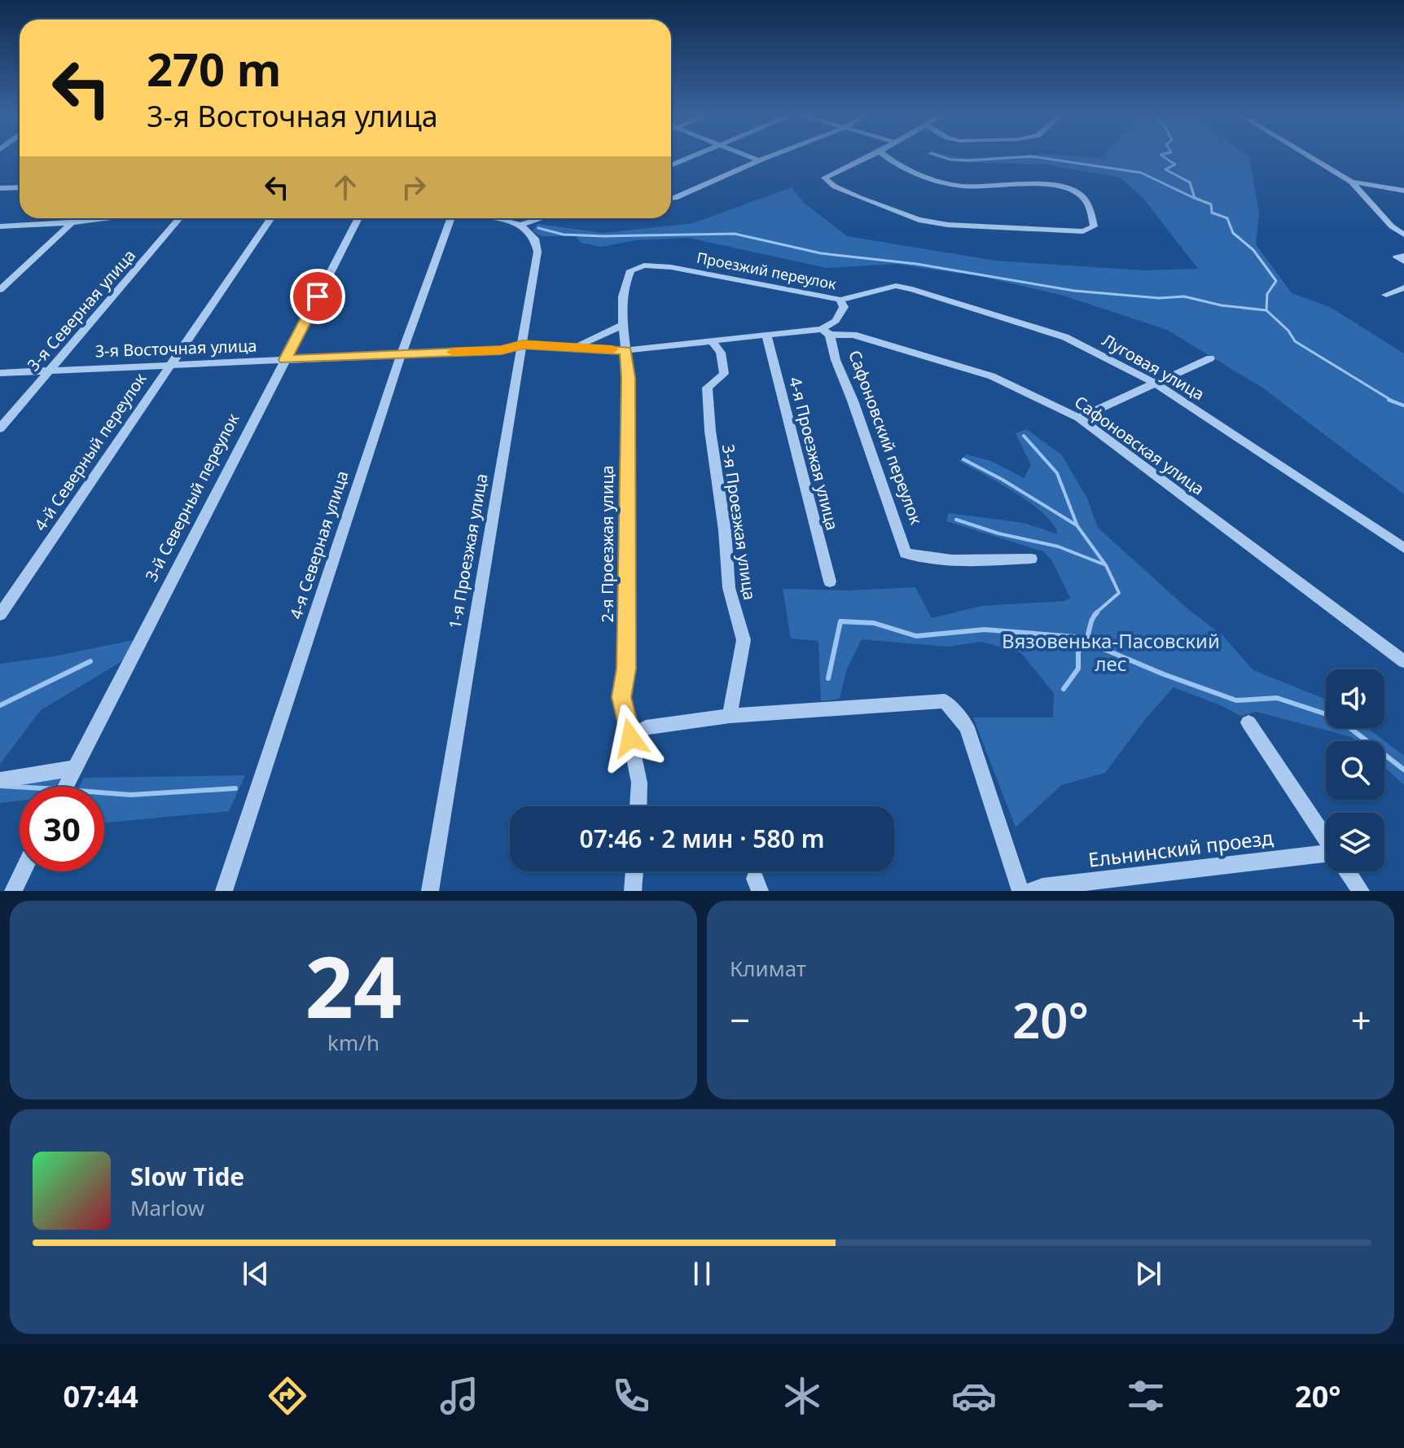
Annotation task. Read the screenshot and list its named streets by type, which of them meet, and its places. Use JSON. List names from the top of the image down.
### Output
{
  "streets": {
    "street": [
      "Проезжий переулок",
      "3-я Северная улица",
      "3-я Восточная улица",
      "Луговая улица",
      "Сафоновский переулок",
      "Сафоновская улица",
      "4-й Северный переулок",
      "4-я Проезжая улица",
      "3-й Северный переулок",
      "3-я Проезжая улица",
      "2-я Проезжая улица",
      "4-я Северная улица",
      "1-я Проезжая улица",
      "Ельнинский проезд"
    ]
  },
  "crossings": [
    ["Проезжий переулок", "Луговая улица"],
    ["Проезжий переулок", "2-я Проезжая улица"],
    ["3-я Северная улица", "3-я Восточная улица"],
    ["3-я Восточная улица", "Сафоновская улица"],
    ["3-я Восточная улица", "4-й Северный переулок"],
    ["3-я Восточная улица", "3-й Северный переулок"],
    ["3-я Восточная улица", "2-я Проезжая улица"],
    ["3-я Восточная улица", "4-я Северная улица"],
    ["3-я Восточная улица", "1-я Проезжая улица"],
    ["Сафоновский переулок", "Сафоновская улица"],
    ["Сафоновская улица", "4-я Проезжая улица"],
    ["Сафоновская улица", "3-я Проезжая улица"],
    ["Сафоновская улица", "2-я Проезжая улица"]
  ],
  "parks": ["Вязовенька-Пасовский лес"],
  "page": {
    "turn": ["270 m", "3-я Восточная улица"],
    "limit": "30",
    "trip": "07:46 · 2 мин · 580 m",
    "tile": [
      ["24", "km/h"],
      "Климат"
    ],
    "heat": ["−", "20°", "+"],
    "song": ["Slow Tide", "Marlow"],
    "tabs": ["07:44", "20°"]
  }
}
